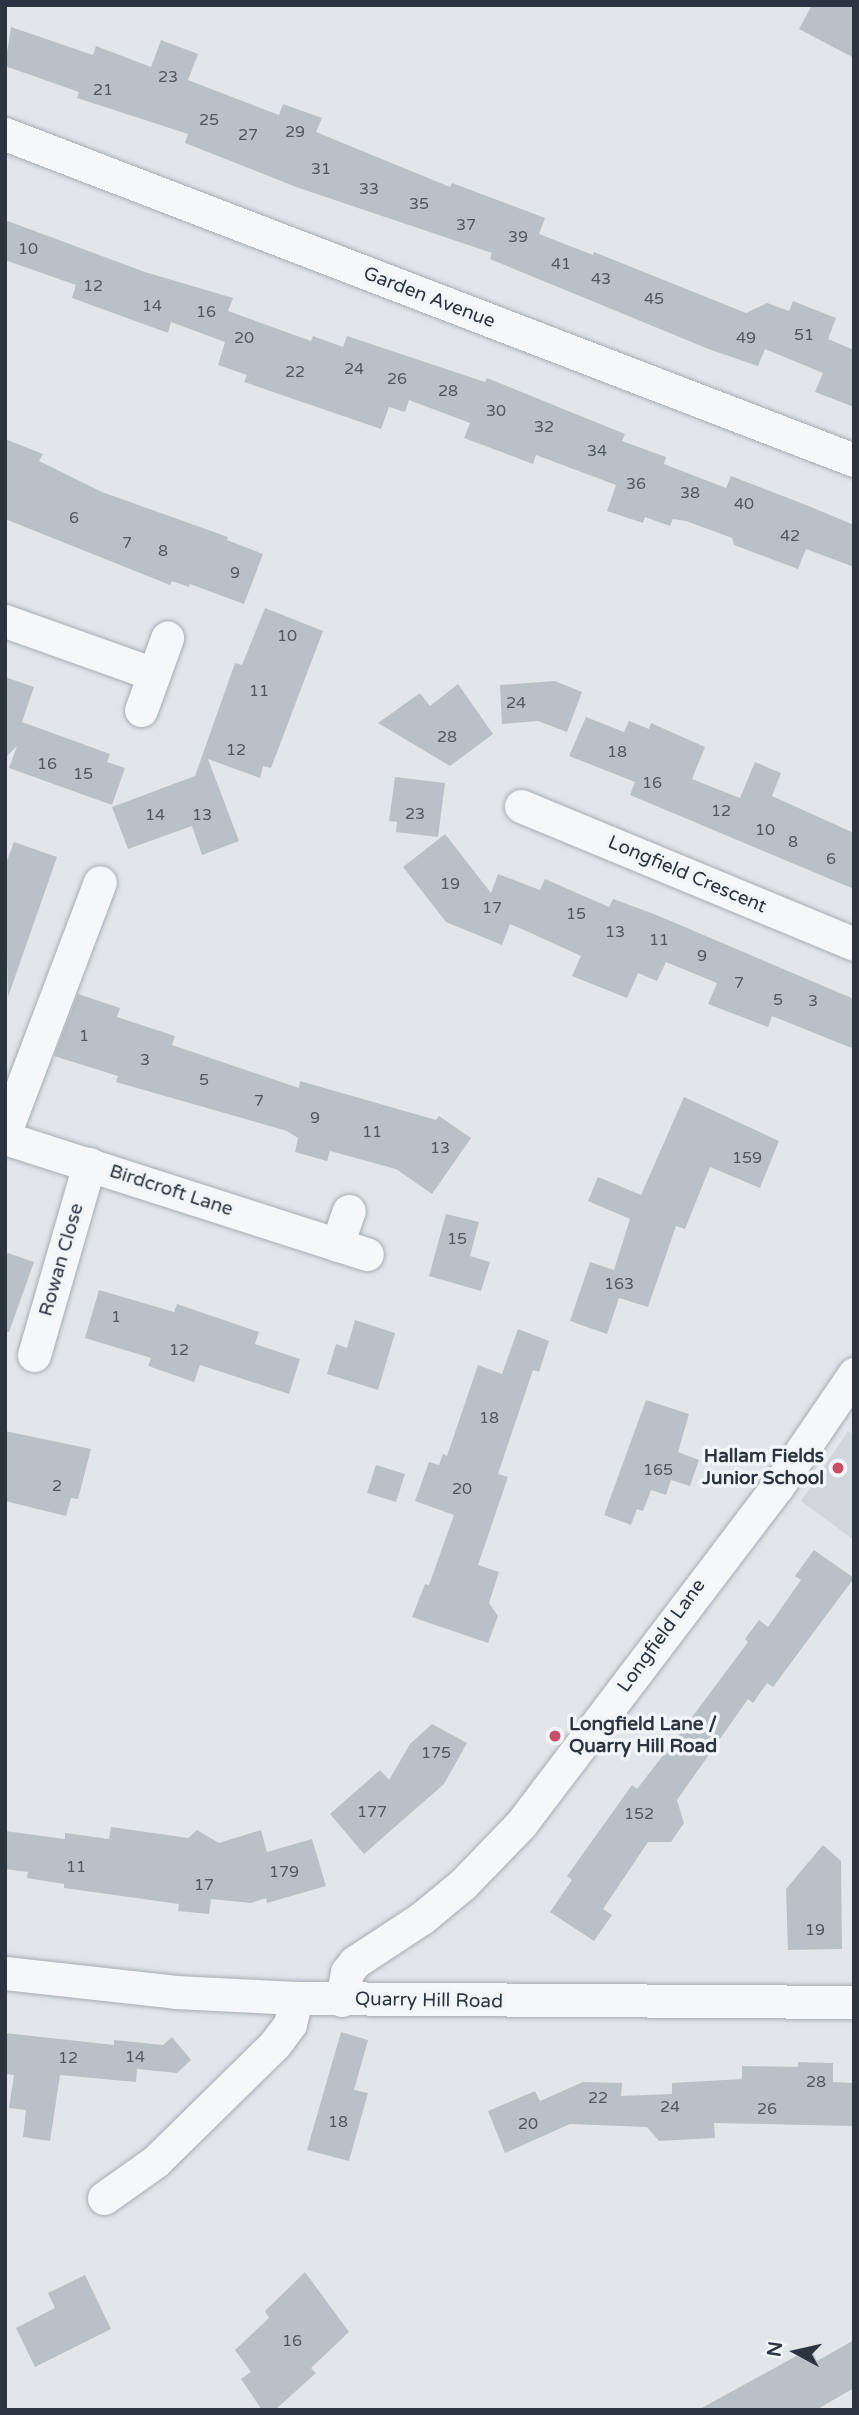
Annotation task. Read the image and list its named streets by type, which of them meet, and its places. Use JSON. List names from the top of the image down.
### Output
{
  "streets": {
    "street": [
      "Garden Avenue",
      "Longfield Crescent",
      "Birdcroft Lane",
      "Rowan Close",
      "Longfield Lane",
      "Quarry Hill Road"
    ]
  },
  "crossings": [
    ["Birdcroft Lane", "Rowan Close"],
    ["Longfield Lane", "Quarry Hill Road"]
  ],
  "places": ["Hallam Fields Junior School", "Longfield Lane / Quarry Hill Road"],
  "house_numbers": [
    "23",
    "21",
    "25",
    "29",
    "27",
    "31",
    "33",
    "35",
    "37",
    "39",
    "10",
    "41",
    "43",
    "12",
    "45",
    "14",
    "16",
    "51",
    "20",
    "49",
    "24",
    "22",
    "26",
    "28",
    "30",
    "32",
    "34",
    "36",
    "38",
    "40",
    "6",
    "42",
    "7",
    "8",
    "9",
    "10",
    "11",
    "24",
    "28",
    "12",
    "18",
    "16",
    "15",
    "16",
    "12",
    "23",
    "14",
    "13",
    "10",
    "8",
    "6",
    "19",
    "17",
    "15",
    "13",
    "11",
    "9",
    "7",
    "5",
    "3",
    "1",
    "3",
    "5",
    "7",
    "9",
    "11",
    "13",
    "159",
    "15",
    "163",
    "1",
    "12",
    "18",
    "165",
    "2",
    "20",
    "175",
    "177",
    "152",
    "11",
    "179",
    "17",
    "19",
    "14",
    "12",
    "28",
    "22",
    "24",
    "26",
    "18",
    "20",
    "16"
  ],
  "north": "left"
}
